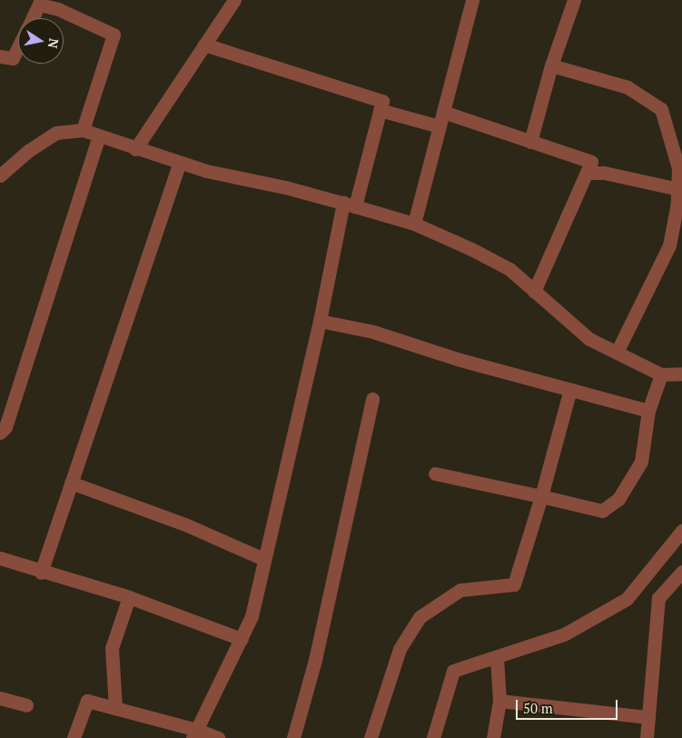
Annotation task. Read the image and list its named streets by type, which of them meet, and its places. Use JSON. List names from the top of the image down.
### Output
{
  "scale_bar": "50 m",
  "north": "right"
}
